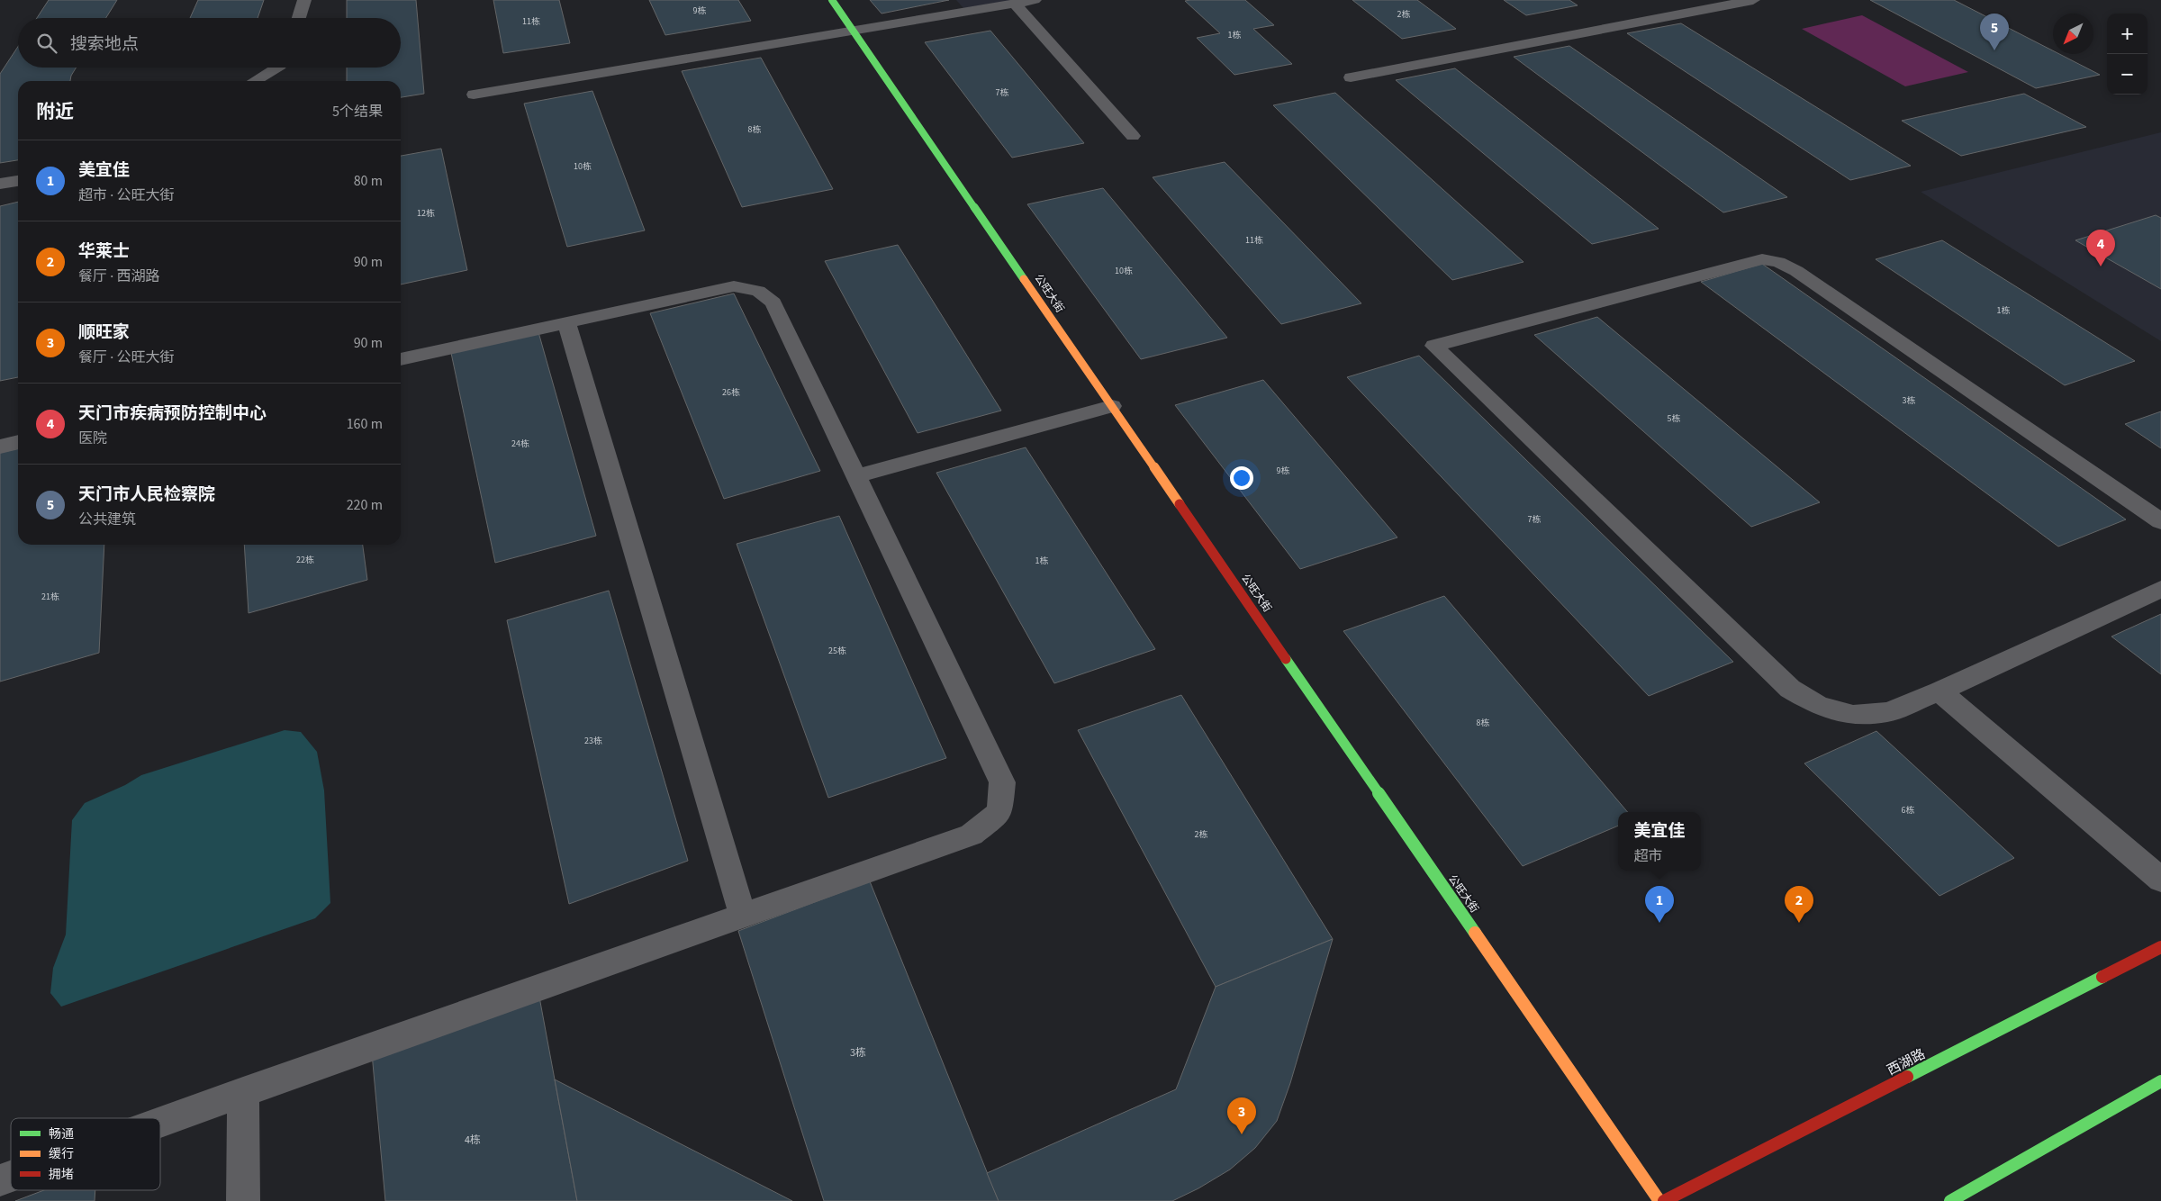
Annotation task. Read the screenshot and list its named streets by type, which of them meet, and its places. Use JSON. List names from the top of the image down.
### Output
{
  "streets": {
    "street": ["公旺大街", "西湖路"]
  },
  "house_numbers": [
    "9栋",
    "2栋",
    "11栋",
    "1栋",
    "7栋",
    "8栋",
    "10栋",
    "12栋",
    "11栋",
    "10栋",
    "1栋",
    "26栋",
    "3栋",
    "5栋",
    "24栋",
    "9栋",
    "7栋",
    "22栋",
    "1栋",
    "21栋",
    "25栋",
    "8栋",
    "23栋",
    "6栋",
    "2栋",
    "3栋",
    "4栋"
  ],
  "legend": ["畅通", "缓行", "拥堵"],
  "north": "bottom left",
  "page": {
    "map_buttons": ["+", "−"],
    "pins": [
      "5",
      "4",
      "1",
      "2",
      "3"
    ],
    "search": "搜索地点",
    "heading": ["附近", "5个结果"],
    "list": [
      {
        "mark": "1",
        "name": "美宜佳",
        "note": "超市 · 公旺大街",
        "value": "80 m"
      },
      {
        "mark": "2",
        "name": "华莱士",
        "note": "餐厅 · 西湖路",
        "value": "90 m"
      },
      {
        "mark": "3",
        "name": "顺旺家",
        "note": "餐厅 · 公旺大街",
        "value": "90 m"
      },
      {
        "mark": "4",
        "name": "天门市疾病预防控制中心",
        "note": "医院",
        "value": "160 m"
      },
      {
        "mark": "5",
        "name": "天门市人民检察院",
        "note": "公共建筑",
        "value": "220 m"
      }
    ],
    "popup": ["美宜佳", "超市"]
  }
}
